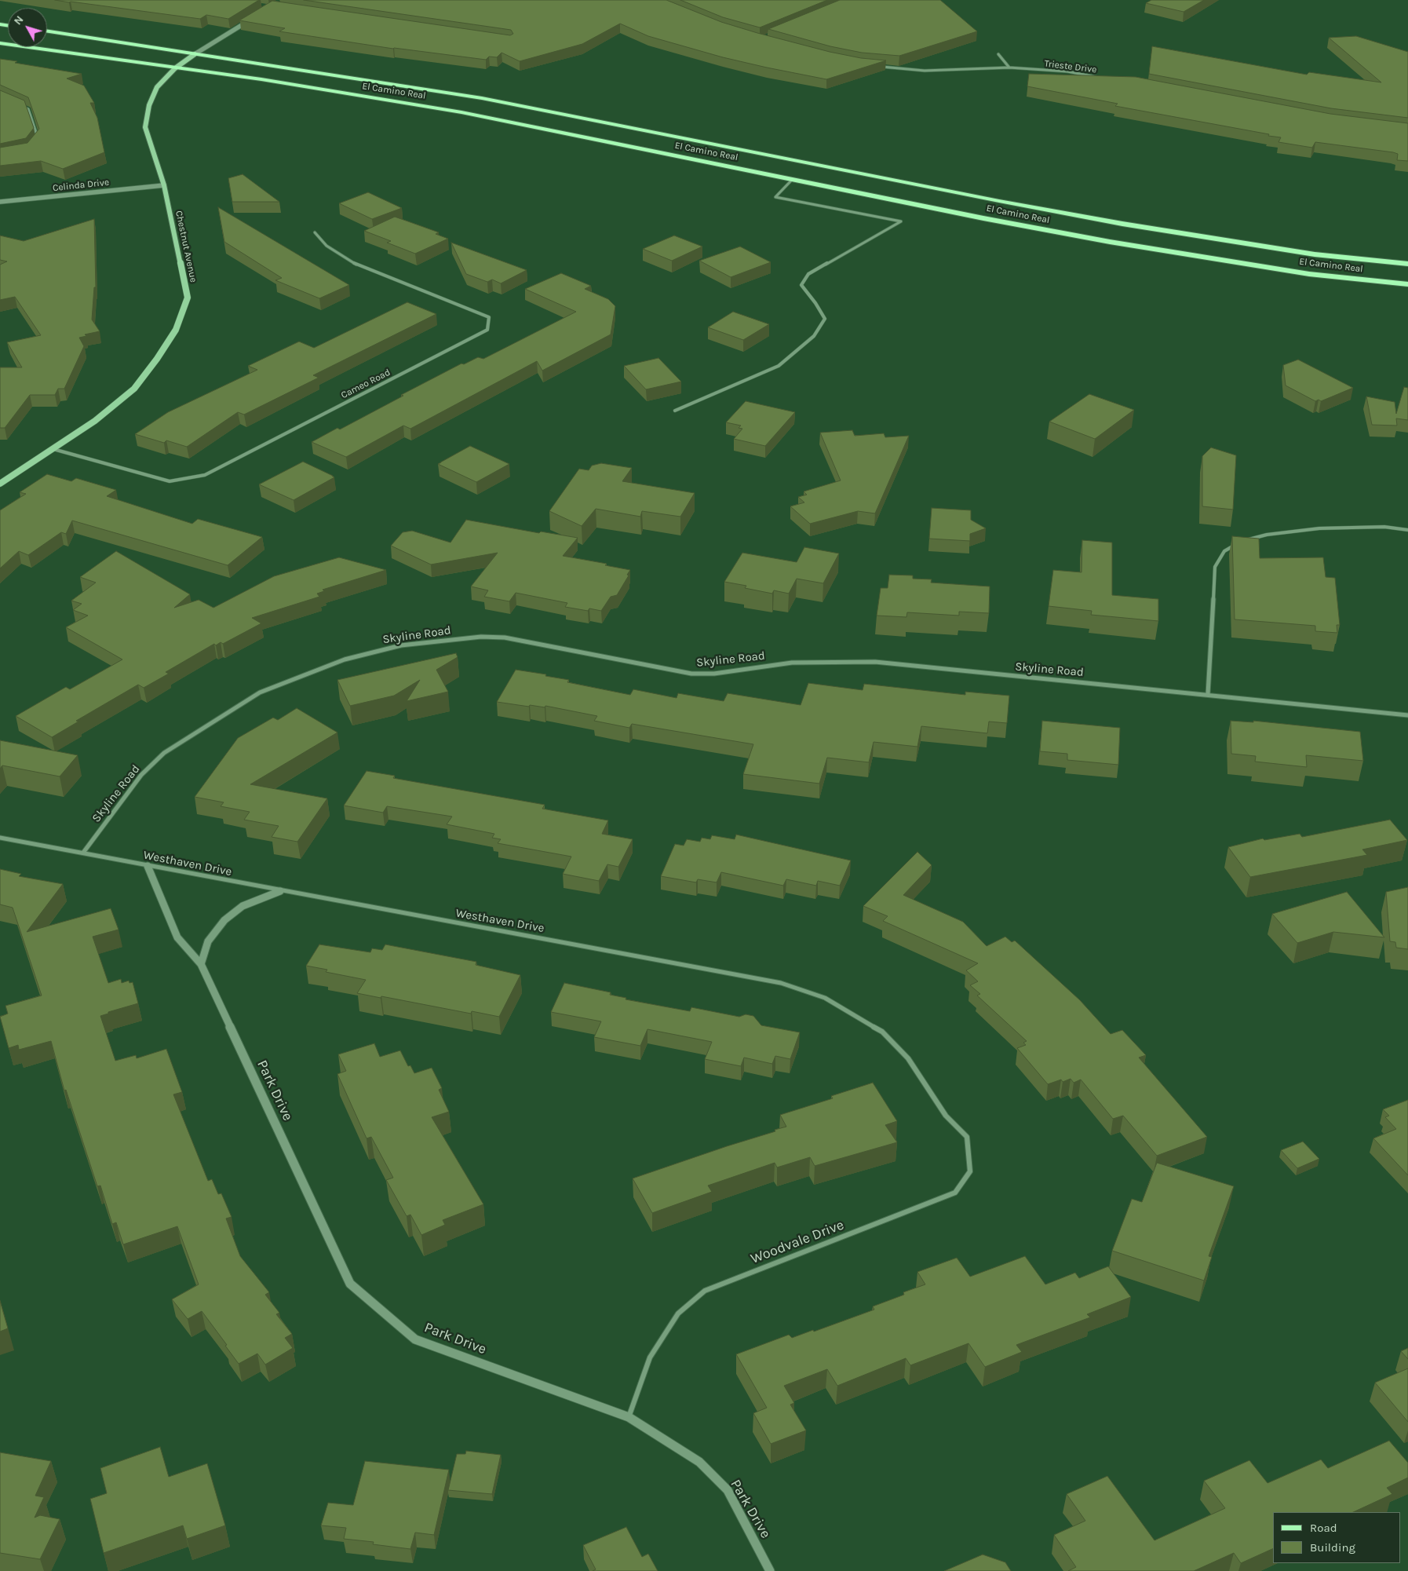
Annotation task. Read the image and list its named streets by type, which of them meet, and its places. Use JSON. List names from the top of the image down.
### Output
{
  "streets": {
    "main road": ["El Camino Real", "Chestnut Avenue"],
    "street": [
      "Trieste Drive",
      "Celinda Drive",
      "Cameo Road",
      "Skyline Road",
      "Westhaven Drive",
      "Park Drive",
      "Woodvale Drive"
    ]
  },
  "crossings": [
    ["El Camino Real", "Chestnut Avenue"],
    ["Celinda Drive", "Chestnut Avenue"],
    ["Chestnut Avenue", "Cameo Road"],
    ["Skyline Road", "Westhaven Drive"],
    ["Westhaven Drive", "Park Drive"],
    ["Westhaven Drive", "Woodvale Drive"],
    ["Park Drive", "Woodvale Drive"]
  ],
  "legend": ["Road", "Building"],
  "north": "top left"
}
